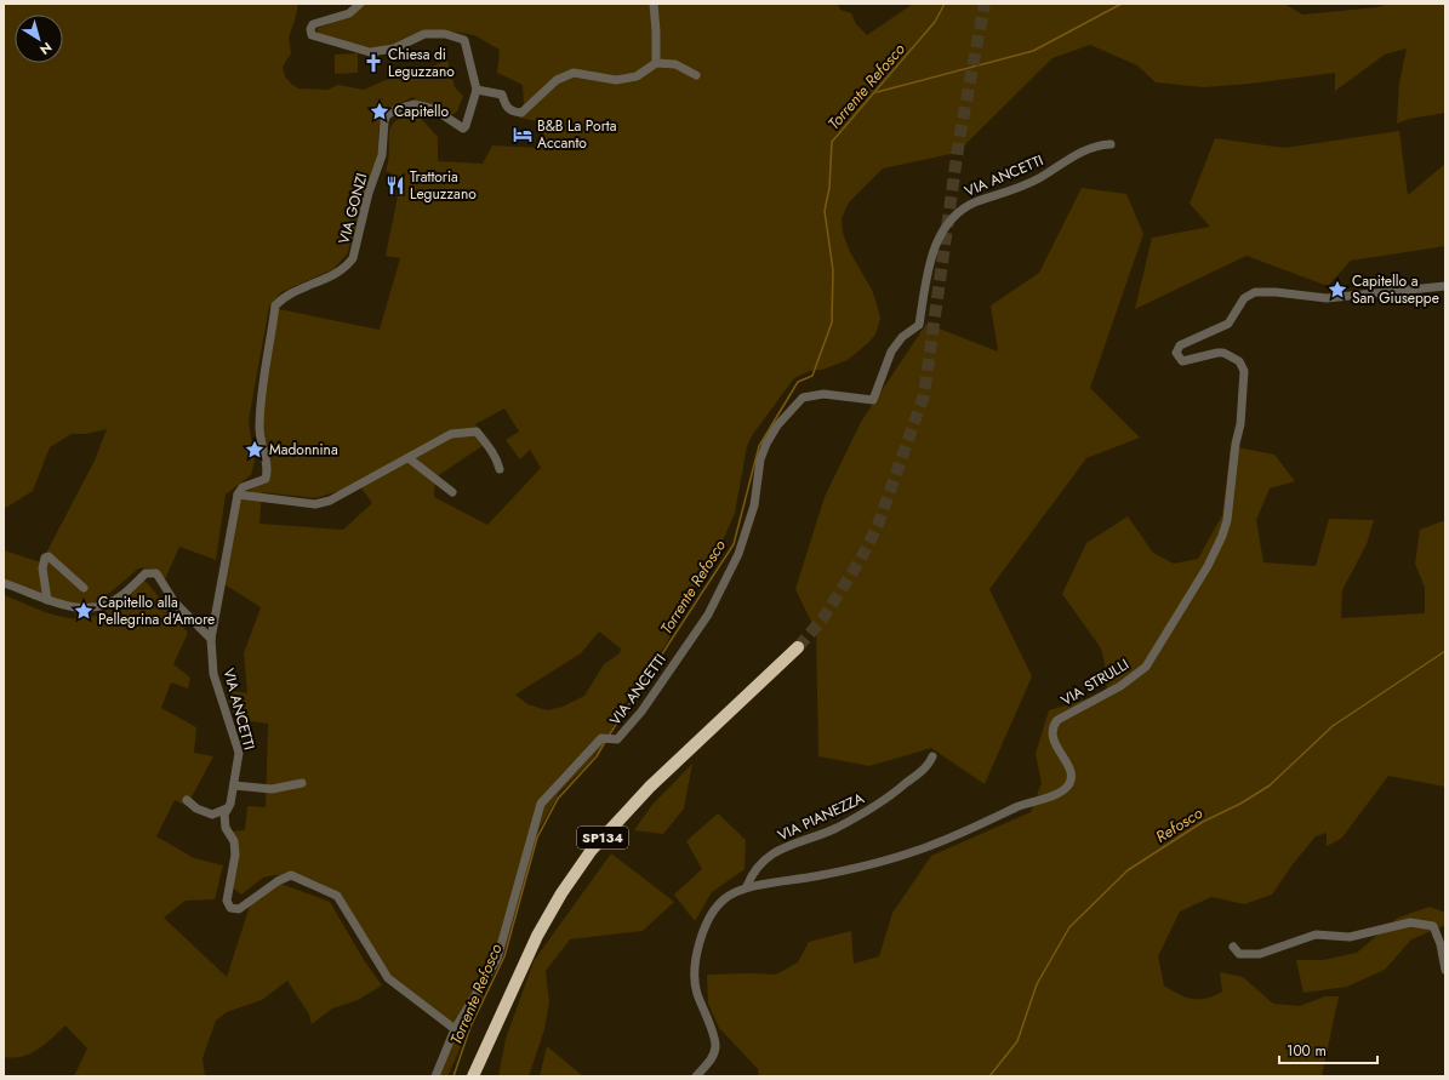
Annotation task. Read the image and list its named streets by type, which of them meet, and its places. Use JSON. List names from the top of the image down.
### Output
{
  "streets": {
    "highway": ["SP134"],
    "street": [
      "VIA ANCETTI",
      "VIA GONZI",
      "VIA STRULLI",
      "VIA PIANEZZA"
    ]
  },
  "crossings": [
    ["VIA STRULLI", "VIA PIANEZZA"]
  ],
  "water": ["Torrente Refosco", "Refosco"],
  "places": {
    "church": ["Chiesa di Leguzzano"],
    "place": [
      "Capitello",
      "Capitello a San Giuseppe",
      "Madonnina",
      "Capitello alla Pellegrina d'Amore"
    ],
    "hotel": ["B&B La Porta Accanto"],
    "restaurant": ["Trattoria Leguzzano"]
  },
  "scale_bar": "100 m",
  "north": "bottom right"
}
